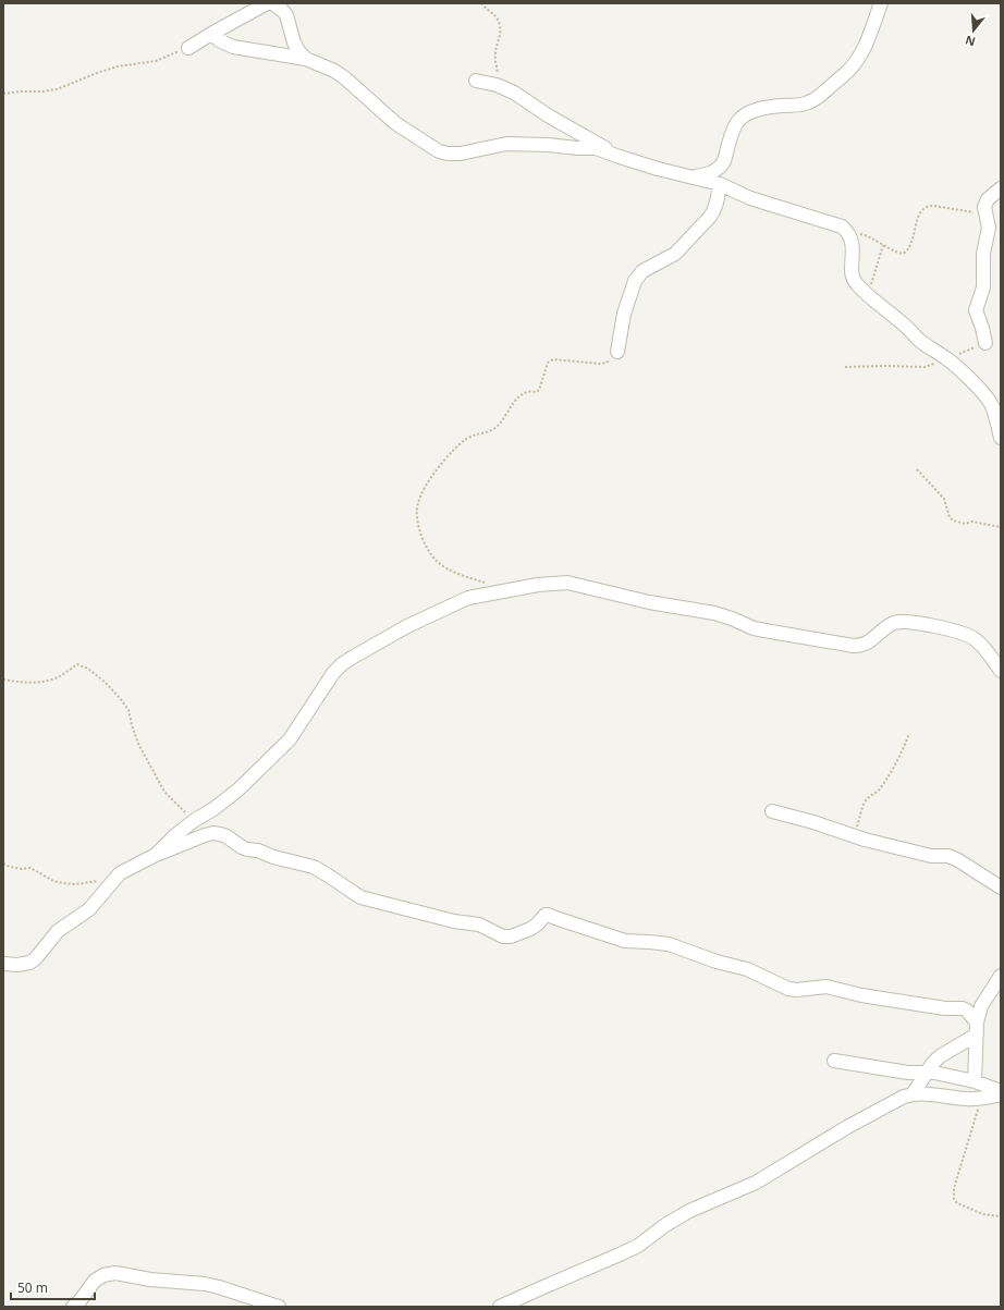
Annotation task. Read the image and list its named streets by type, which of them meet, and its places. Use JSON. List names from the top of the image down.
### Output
{
  "scale_bar": "50 m",
  "north": "bottom"
}
